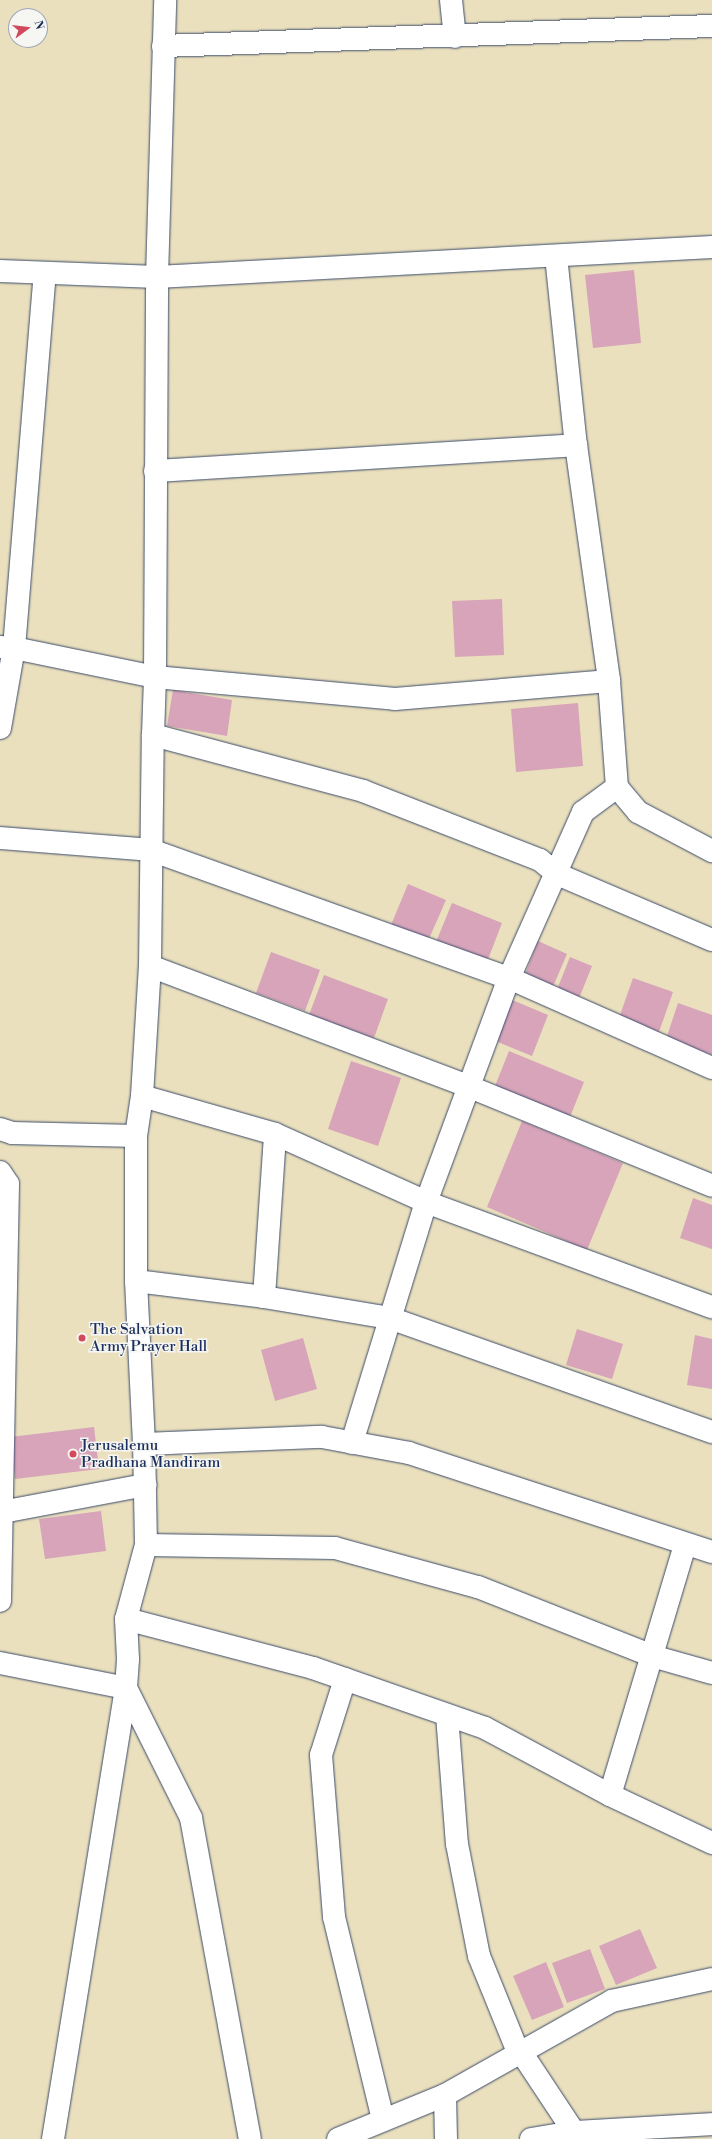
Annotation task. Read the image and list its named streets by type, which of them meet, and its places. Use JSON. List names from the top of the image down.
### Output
{
  "places": ["The Salvation Army Prayer Hall", "Jerusalemu Pradhana Mandiram"],
  "north": "right"
}
